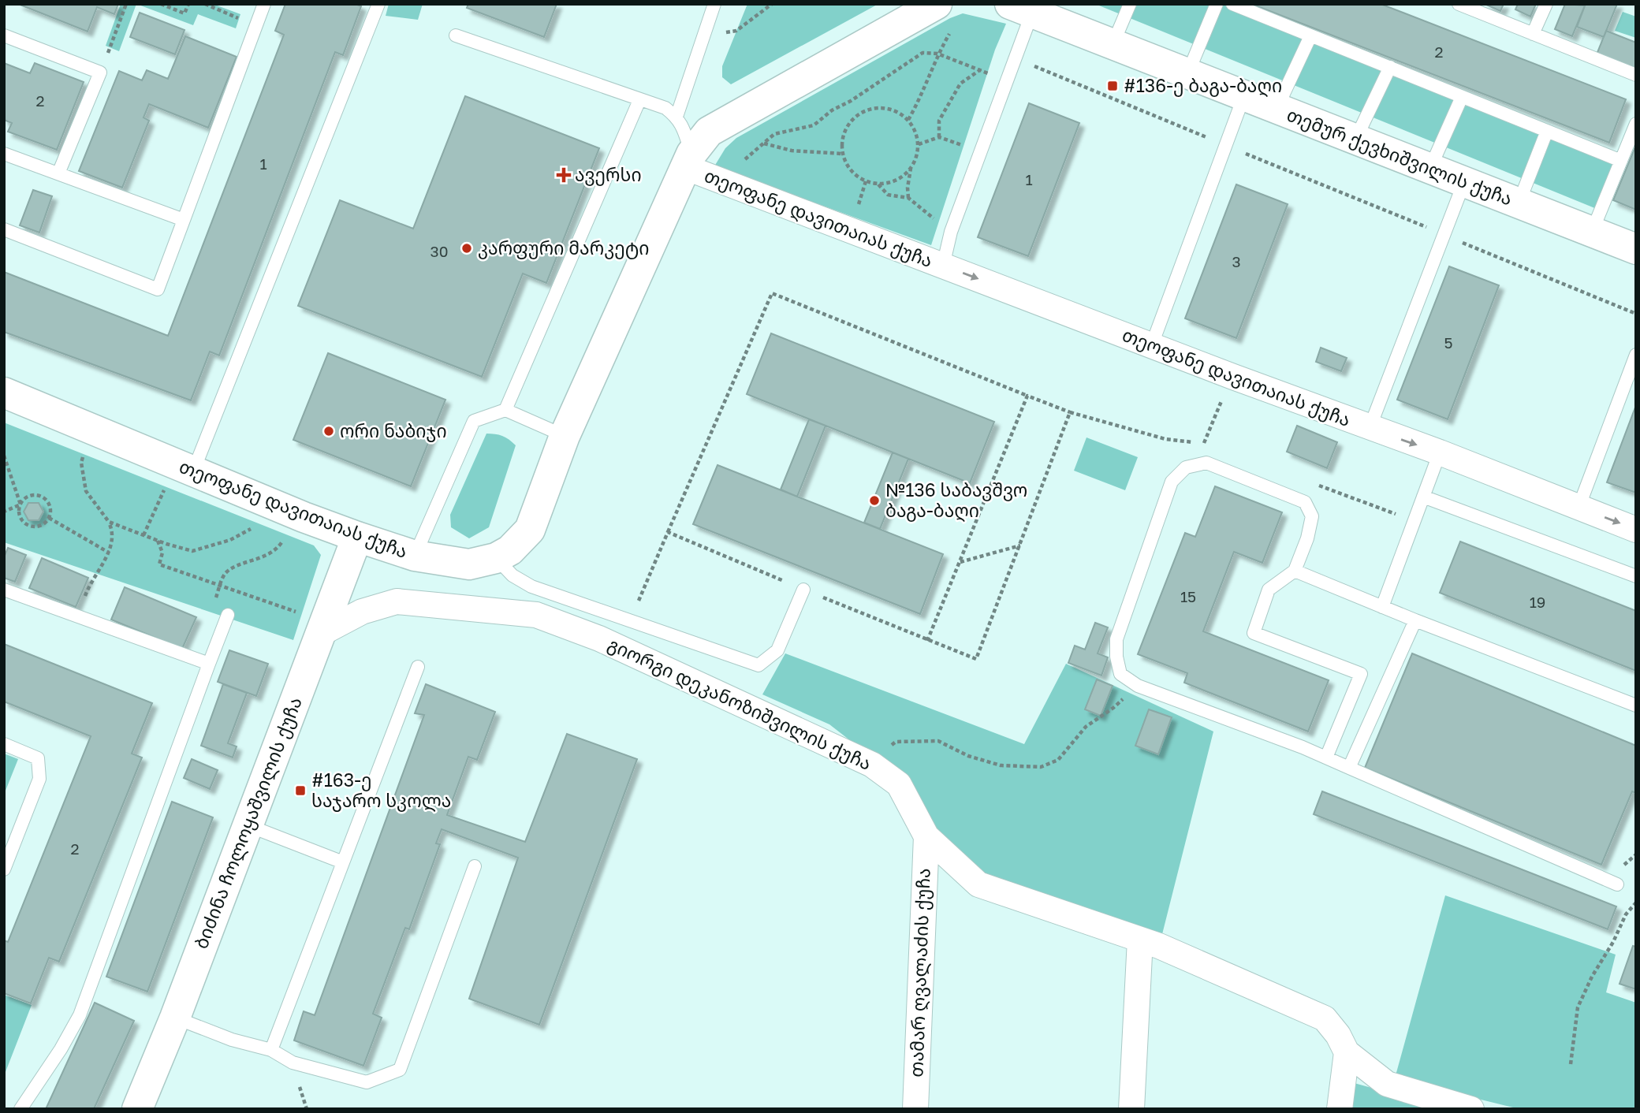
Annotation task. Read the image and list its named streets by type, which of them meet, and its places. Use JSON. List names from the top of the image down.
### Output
{
  "streets": {
    "main road": ["თემურ ქევხიშვილის ქუჩა", "თეოფანე დავითაიას ქუჩა", "ბიძინა ჩოლოყაშვილის ქუჩა"],
    "street": ["გიორგი დეკანოზიშვილის ქუჩა", "თამარ ღვალაძის ქუჩა"]
  },
  "crossings": [
    ["თეოფანე დავითაიას ქუჩა", "ბიძინა ჩოლოყაშვილის ქუჩა"],
    ["გიორგი დეკანოზიშვილის ქუჩა", "ბიძინა ჩოლოყაშვილის ქუჩა"],
    ["გიორგი დეკანოზიშვილის ქუჩა", "თამარ ღვალაძის ქუჩა"]
  ],
  "places": {
    "transit": ["#136-ე ბაგა-ბაღი", "#163-ე საჯარო სკოლა"],
    "health": ["ავერსი"],
    "other": ["კარფური მარკეტი", "ორი ნაბიჯი", "№136 საბავშვო ბაგა-ბაღი"]
  },
  "house_numbers": [
    "2",
    "2",
    "1",
    "1",
    "30",
    "3",
    "5",
    "15",
    "19",
    "2"
  ]
}
